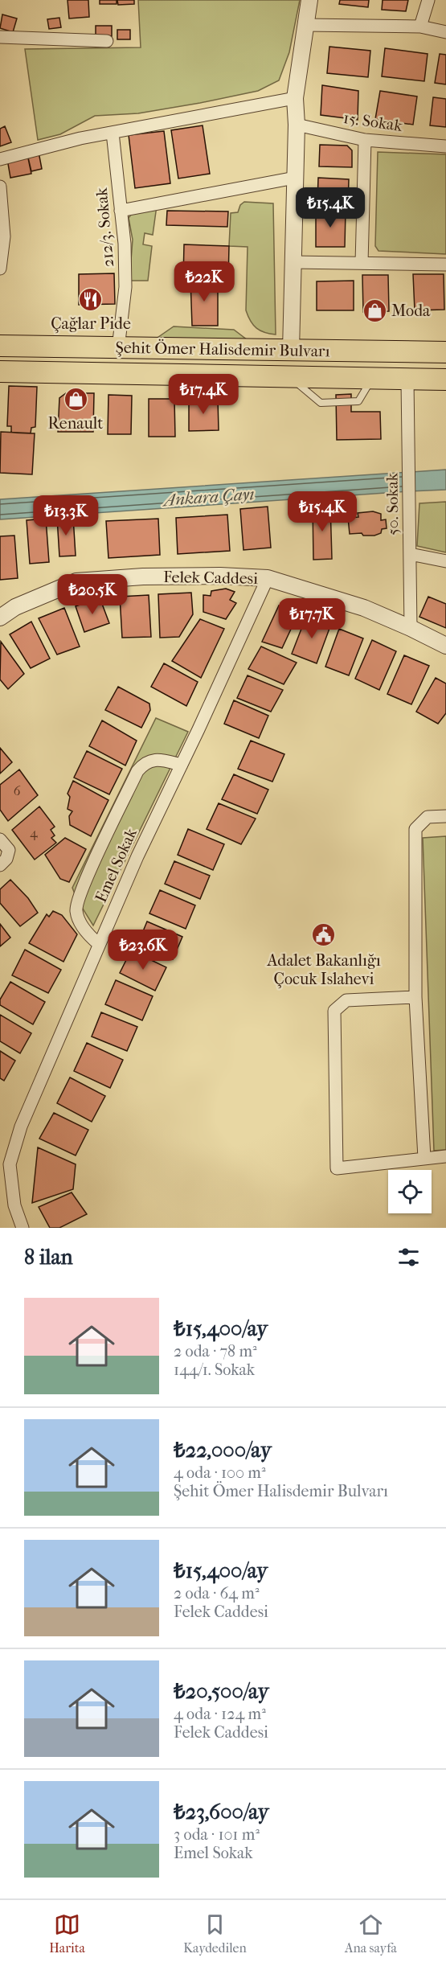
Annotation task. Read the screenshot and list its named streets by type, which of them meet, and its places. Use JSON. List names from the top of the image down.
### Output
{
  "streets": {
    "highway": ["Şehit Ömer Halisdemir Bulvarı"],
    "street": [
      "15. Sokak",
      "212/3. Sokak",
      "50. Sokak",
      "Felek Caddesi",
      "Emel Sokak"
    ]
  },
  "crossings": [
    ["212/3. Sokak", "Şehit Ömer Halisdemir Bulvarı"],
    ["Şehit Ömer Halisdemir Bulvarı", "50. Sokak"],
    ["50. Sokak", "Felek Caddesi"],
    ["Felek Caddesi", "Emel Sokak"]
  ],
  "water": ["Ankara Çayı"],
  "places": {
    "restaurant": ["Çağlar Pide"],
    "shop": ["Moda", "Renault"],
    "public building": ["Adalet Bakanlığı Çocuk Islahevi"]
  },
  "house_numbers": ["6", "4"],
  "page": {
    "price": [
      "₺15.4K",
      "₺22K",
      "₺17.4K",
      "₺15.4K",
      "₺13.3K",
      "₺20.5K",
      "₺17.7K",
      "₺23.6K"
    ],
    "heading": "8 ilan",
    "list": [
      {
        "name": "₺15,400/ay",
        "note": "2 oda · 78 m² · 144/1. Sokak"
      },
      {
        "name": "₺22,000/ay",
        "note": "4 oda · 100 m² · Şehit Ömer Halisdemir Bulvarı"
      },
      {
        "name": "₺15,400/ay",
        "note": "2 oda · 64 m² · Felek Caddesi"
      },
      {
        "name": "₺20,500/ay",
        "note": "4 oda · 124 m² · Felek Caddesi"
      },
      {
        "name": "₺23,600/ay",
        "note": "3 oda · 101 m² · Emel Sokak"
      }
    ],
    "tabs": ["Harita", "Kaydedilen", "Ana sayfa"]
  }
}
